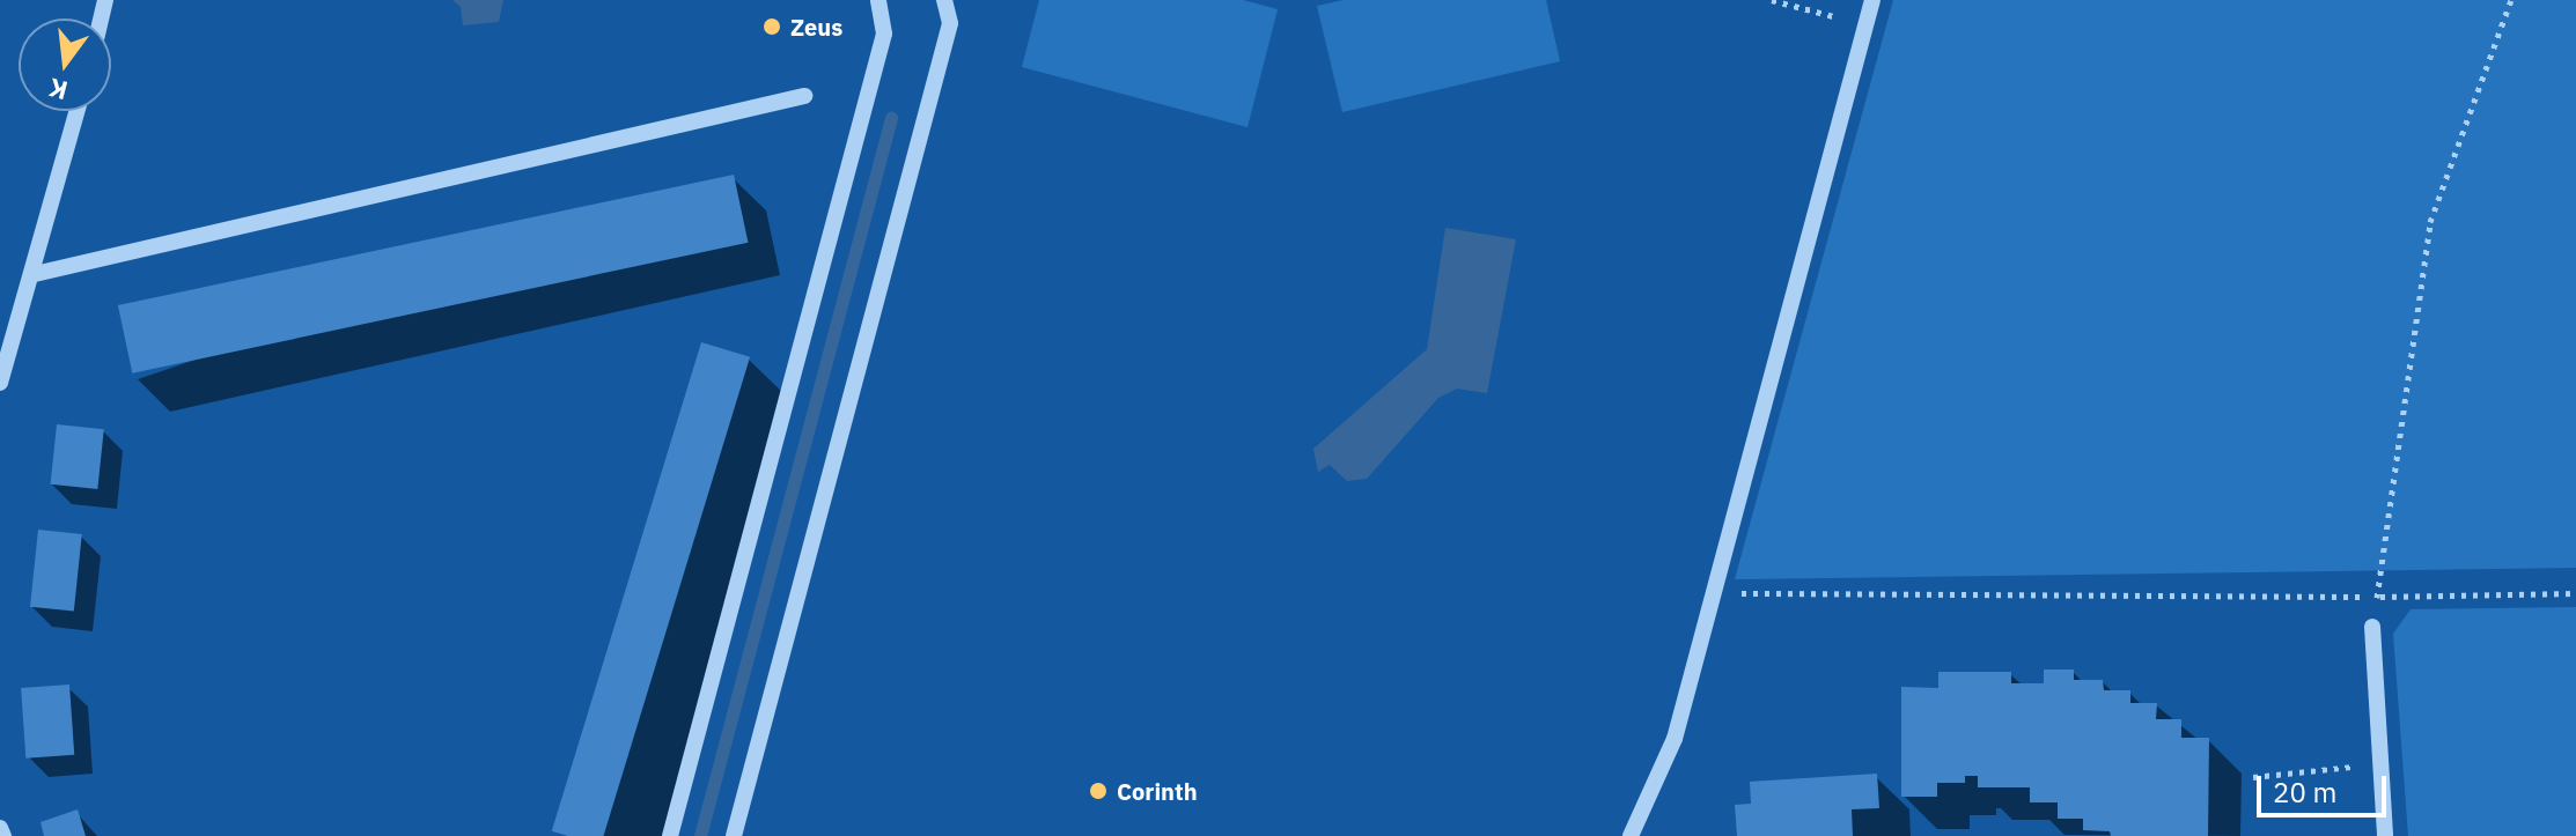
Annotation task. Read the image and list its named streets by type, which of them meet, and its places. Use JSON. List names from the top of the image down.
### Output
{
  "places": ["Zeus", "Corinth"],
  "scale_bar": "20 m",
  "north": "bottom"
}
